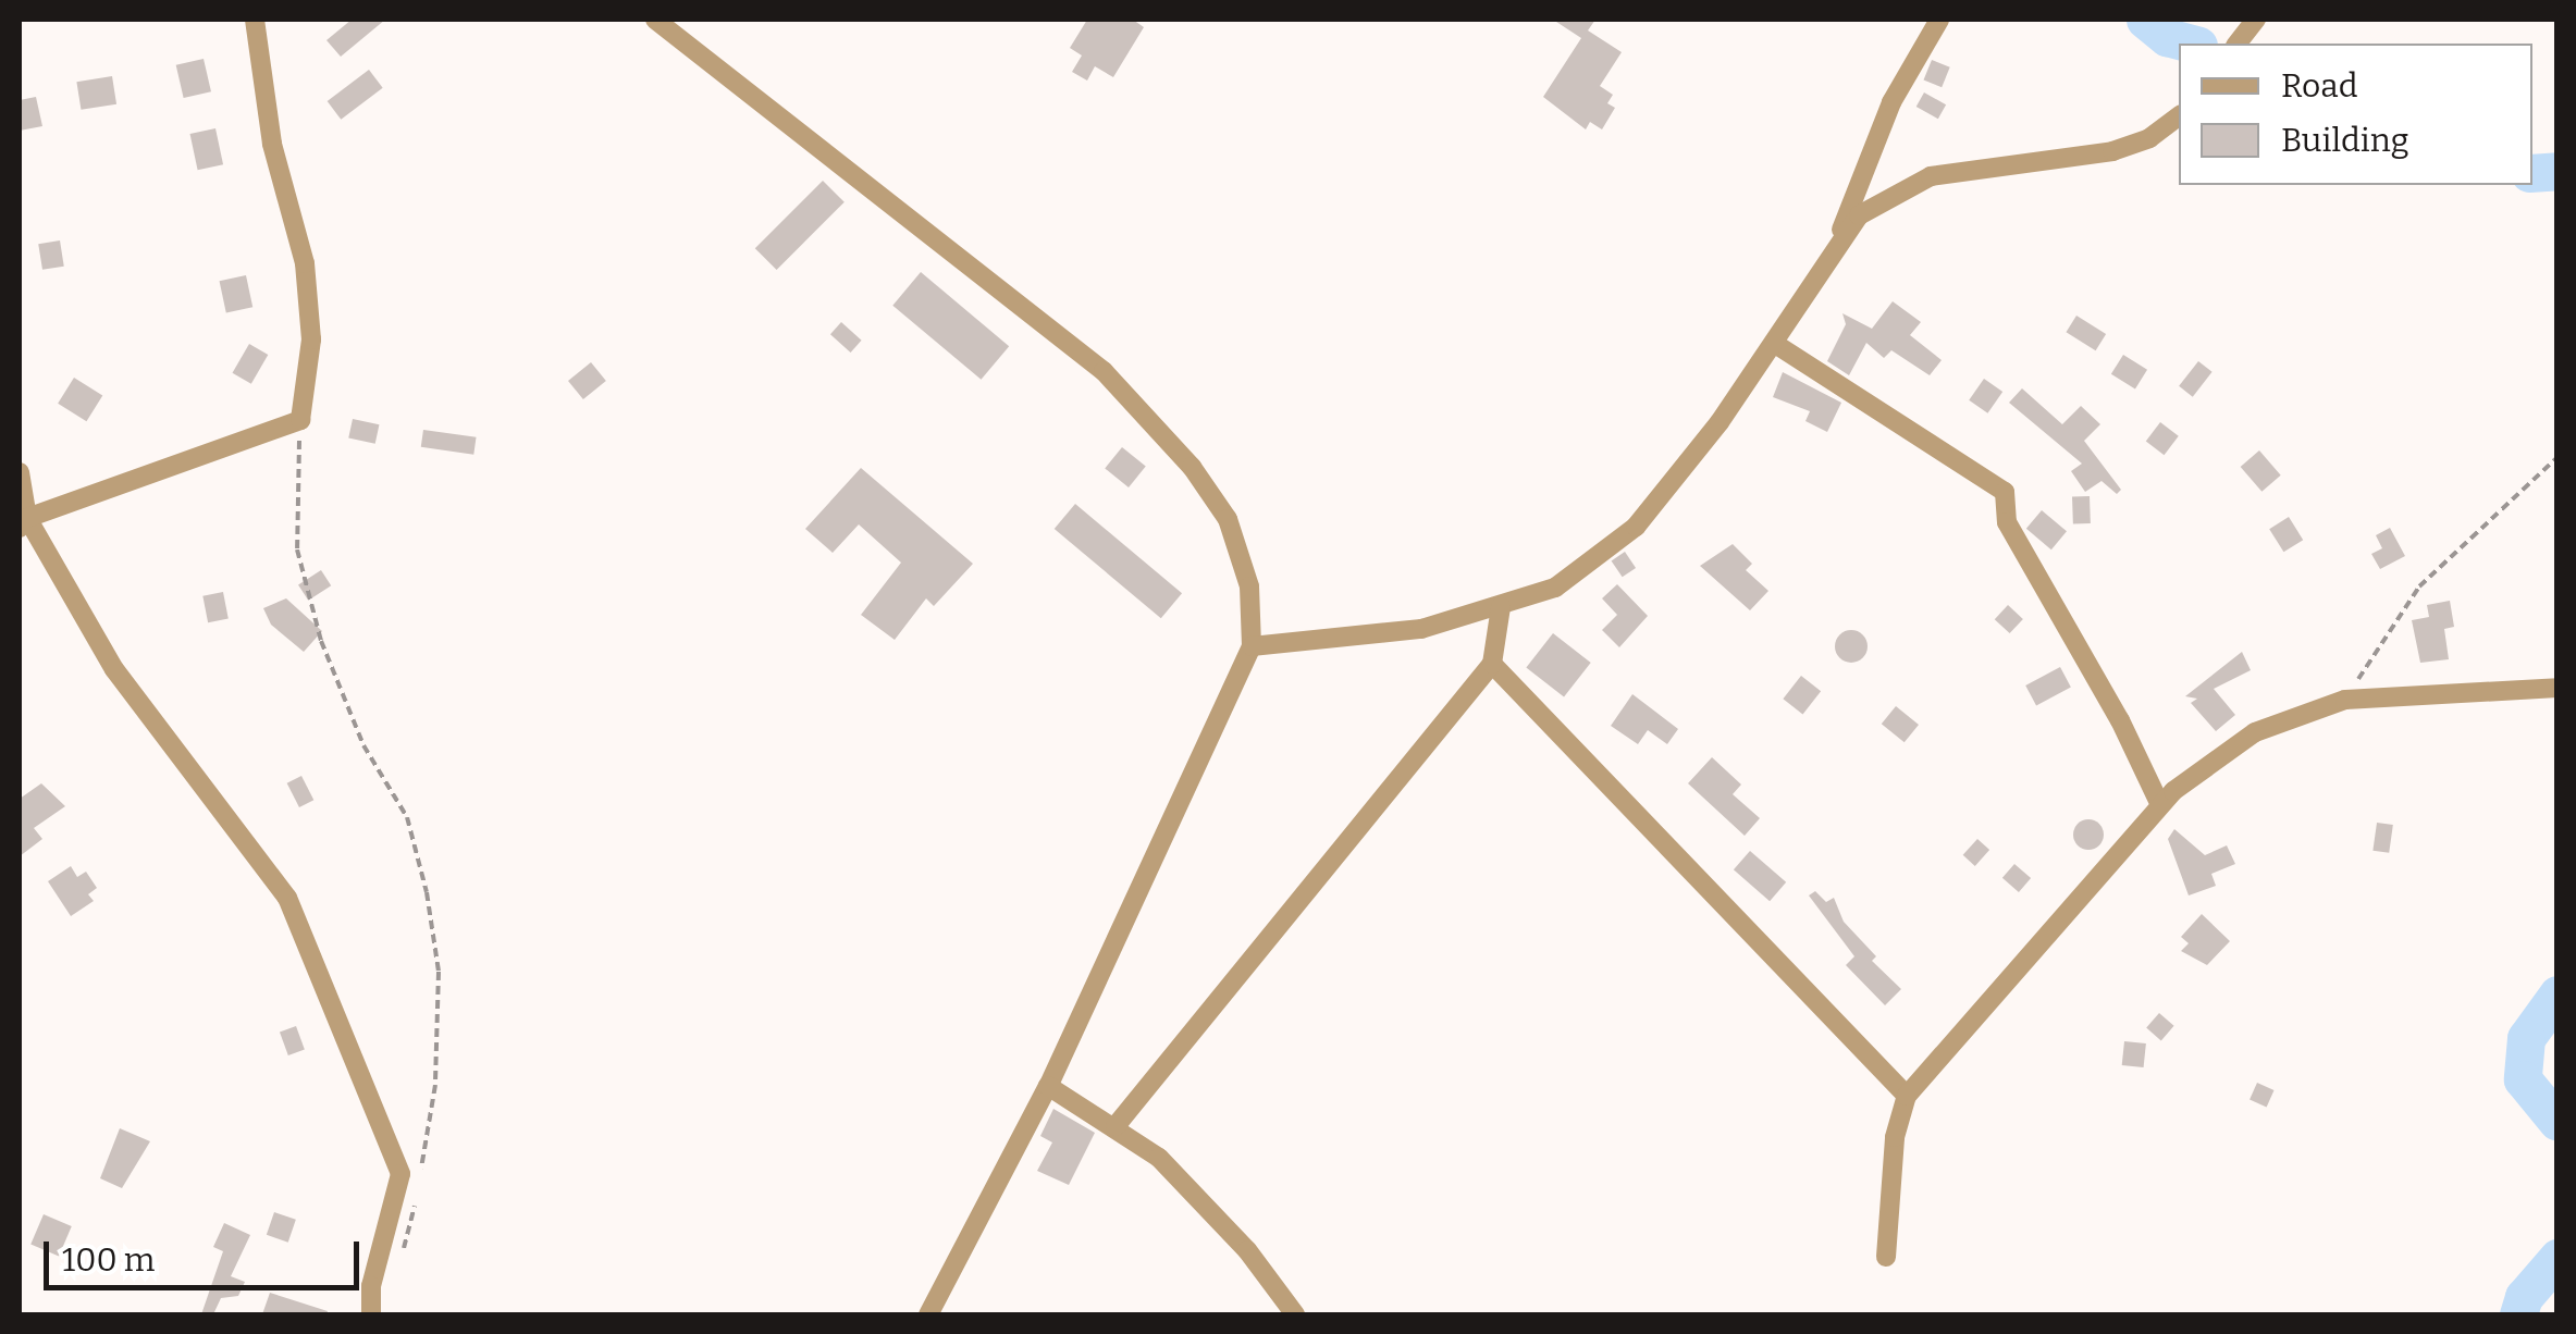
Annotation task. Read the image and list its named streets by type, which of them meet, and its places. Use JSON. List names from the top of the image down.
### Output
{
  "legend": ["Road", "Building"],
  "scale_bar": "100 m"
}
